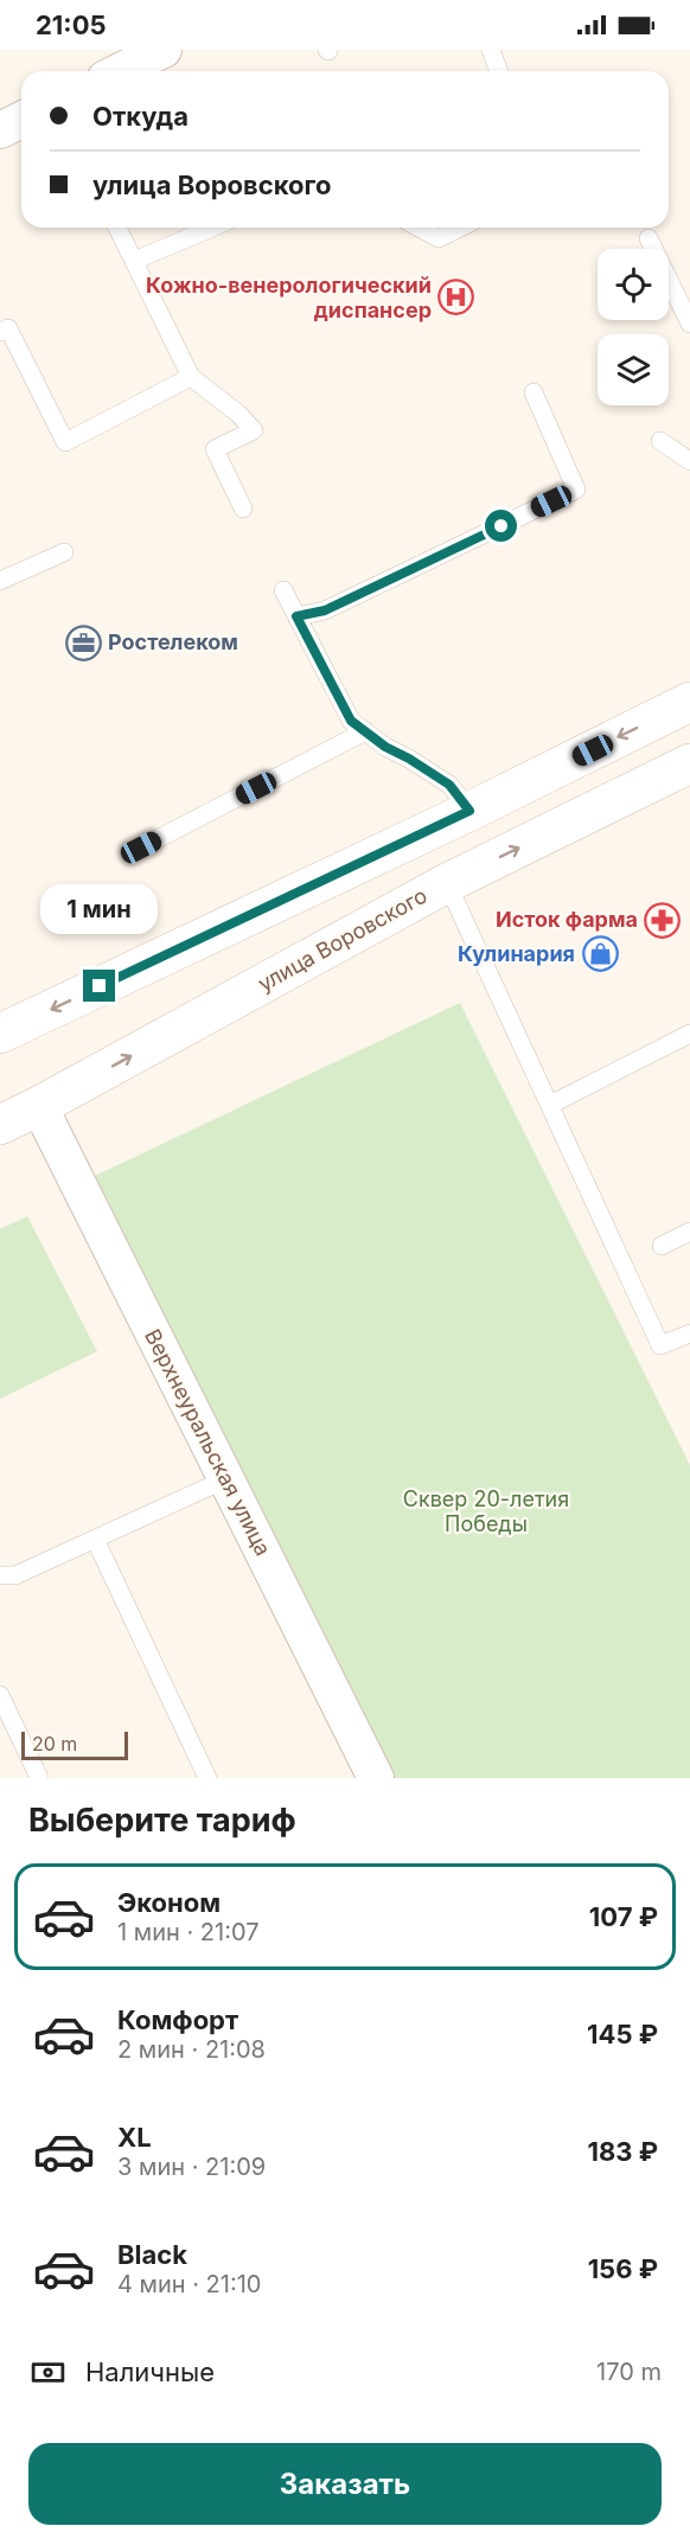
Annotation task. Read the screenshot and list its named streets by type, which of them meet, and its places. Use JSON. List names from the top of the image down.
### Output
{
  "streets": {
    "main road": ["улица Воровского"],
    "street": ["Верхнеуральская улица"]
  },
  "crossings": [
    ["улица Воровского", "Верхнеуральская улица"]
  ],
  "parks": ["Сквер 20-летия Победы"],
  "places": {
    "hospital": ["Кожно-венерологический диспансер"],
    "office": ["Ростелеком"],
    "pharmacy": ["Исток фарма"],
    "shop": ["Кулинария"]
  },
  "scale_bar": "20 m",
  "page": {
    "status": "21:05",
    "banner": ["Откуда", "улица Воровского"],
    "bubble": "1 мин",
    "scale": "20 m",
    "heading": "Выберите тариф",
    "list": [
      {
        "name": "Эконом",
        "note": "1 мин · 21:07",
        "value": "107 ₽"
      },
      {
        "name": "Комфорт",
        "note": "2 мин · 21:08",
        "value": "145 ₽"
      },
      {
        "name": "XL",
        "note": "3 мин · 21:09",
        "value": "183 ₽"
      },
      {
        "name": "Black",
        "note": "4 мин · 21:10",
        "value": "156 ₽"
      }
    ],
    "pay": ["Наличные", "170 m"],
    "buttons": "Заказать"
  }
}
